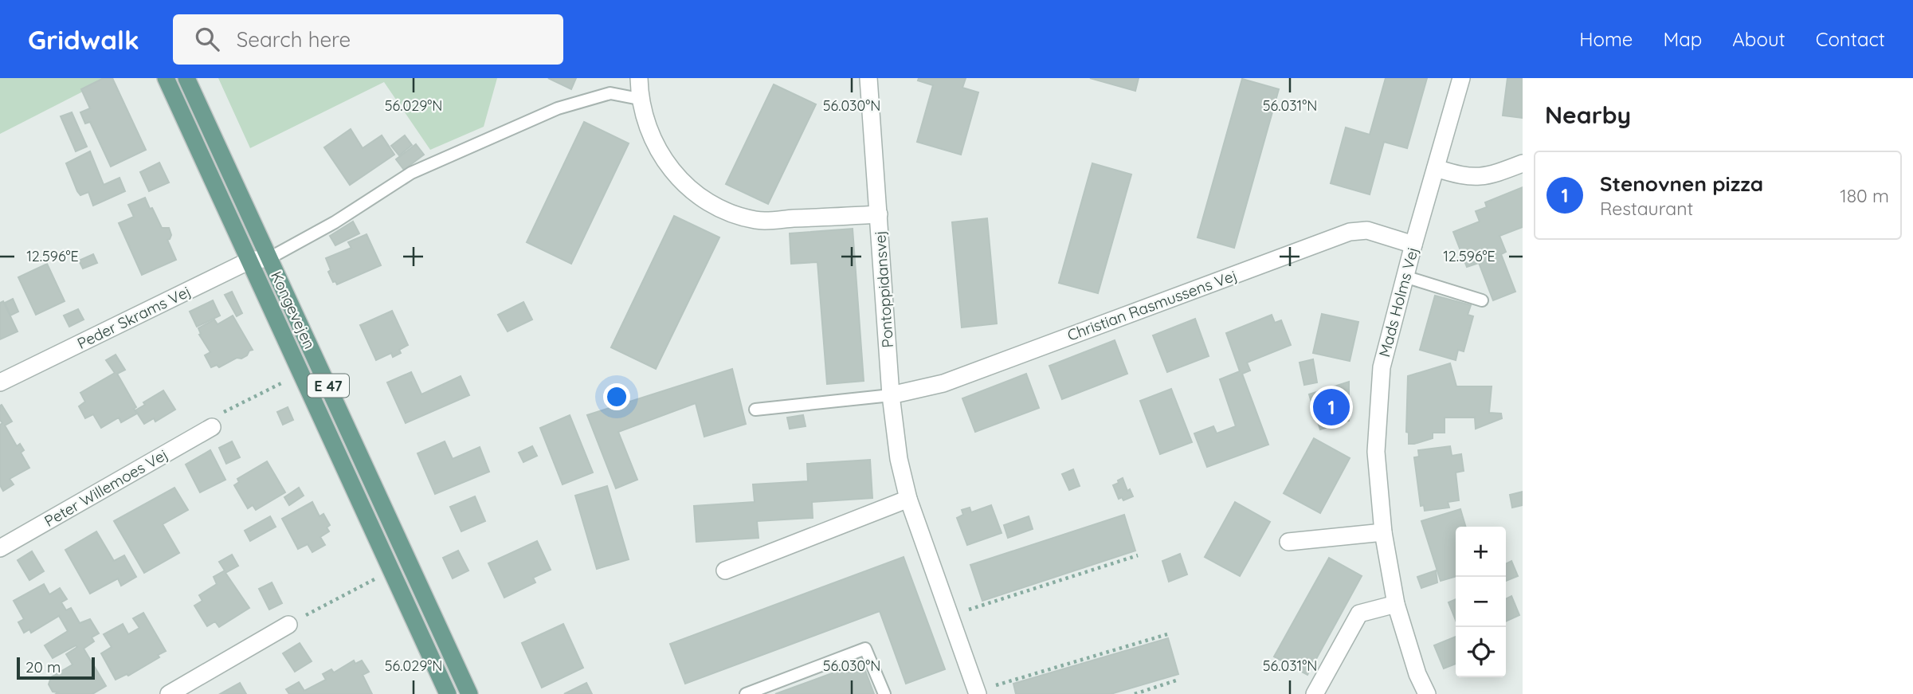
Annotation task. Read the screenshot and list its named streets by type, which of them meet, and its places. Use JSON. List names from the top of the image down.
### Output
{
  "streets": {
    "main road": ["Kongevejen", "E 47"],
    "street": [
      "Pontoppidansvej",
      "Mads Holms Vej",
      "Christian Rasmussens Vej",
      "Peder Skrams Vej",
      "Peter Willemoes Vej"
    ]
  },
  "crossings": [
    ["Pontoppidansvej", "Christian Rasmussens Vej"],
    ["Mads Holms Vej", "Christian Rasmussens Vej"],
    ["Kongevejen", "Peder Skrams Vej"]
  ],
  "scale_bar": "20 m",
  "page": {
    "header": "Gridwalk",
    "search": "Search here",
    "nav": [
      "Home",
      "Map",
      "About",
      "Contact"
    ],
    "heading": "Nearby",
    "list": [
      {
        "mark": "1",
        "name": "Stenovnen pizza",
        "note": "Restaurant",
        "value": "180 m"
      }
    ],
    "pins": "1",
    "map_buttons": ["+", "−"],
    "scale": "20 m"
  },
  "coordinates": [
    "56.029°N",
    "56.030°N",
    "56.031°N",
    "12.596°E"
  ]
}
